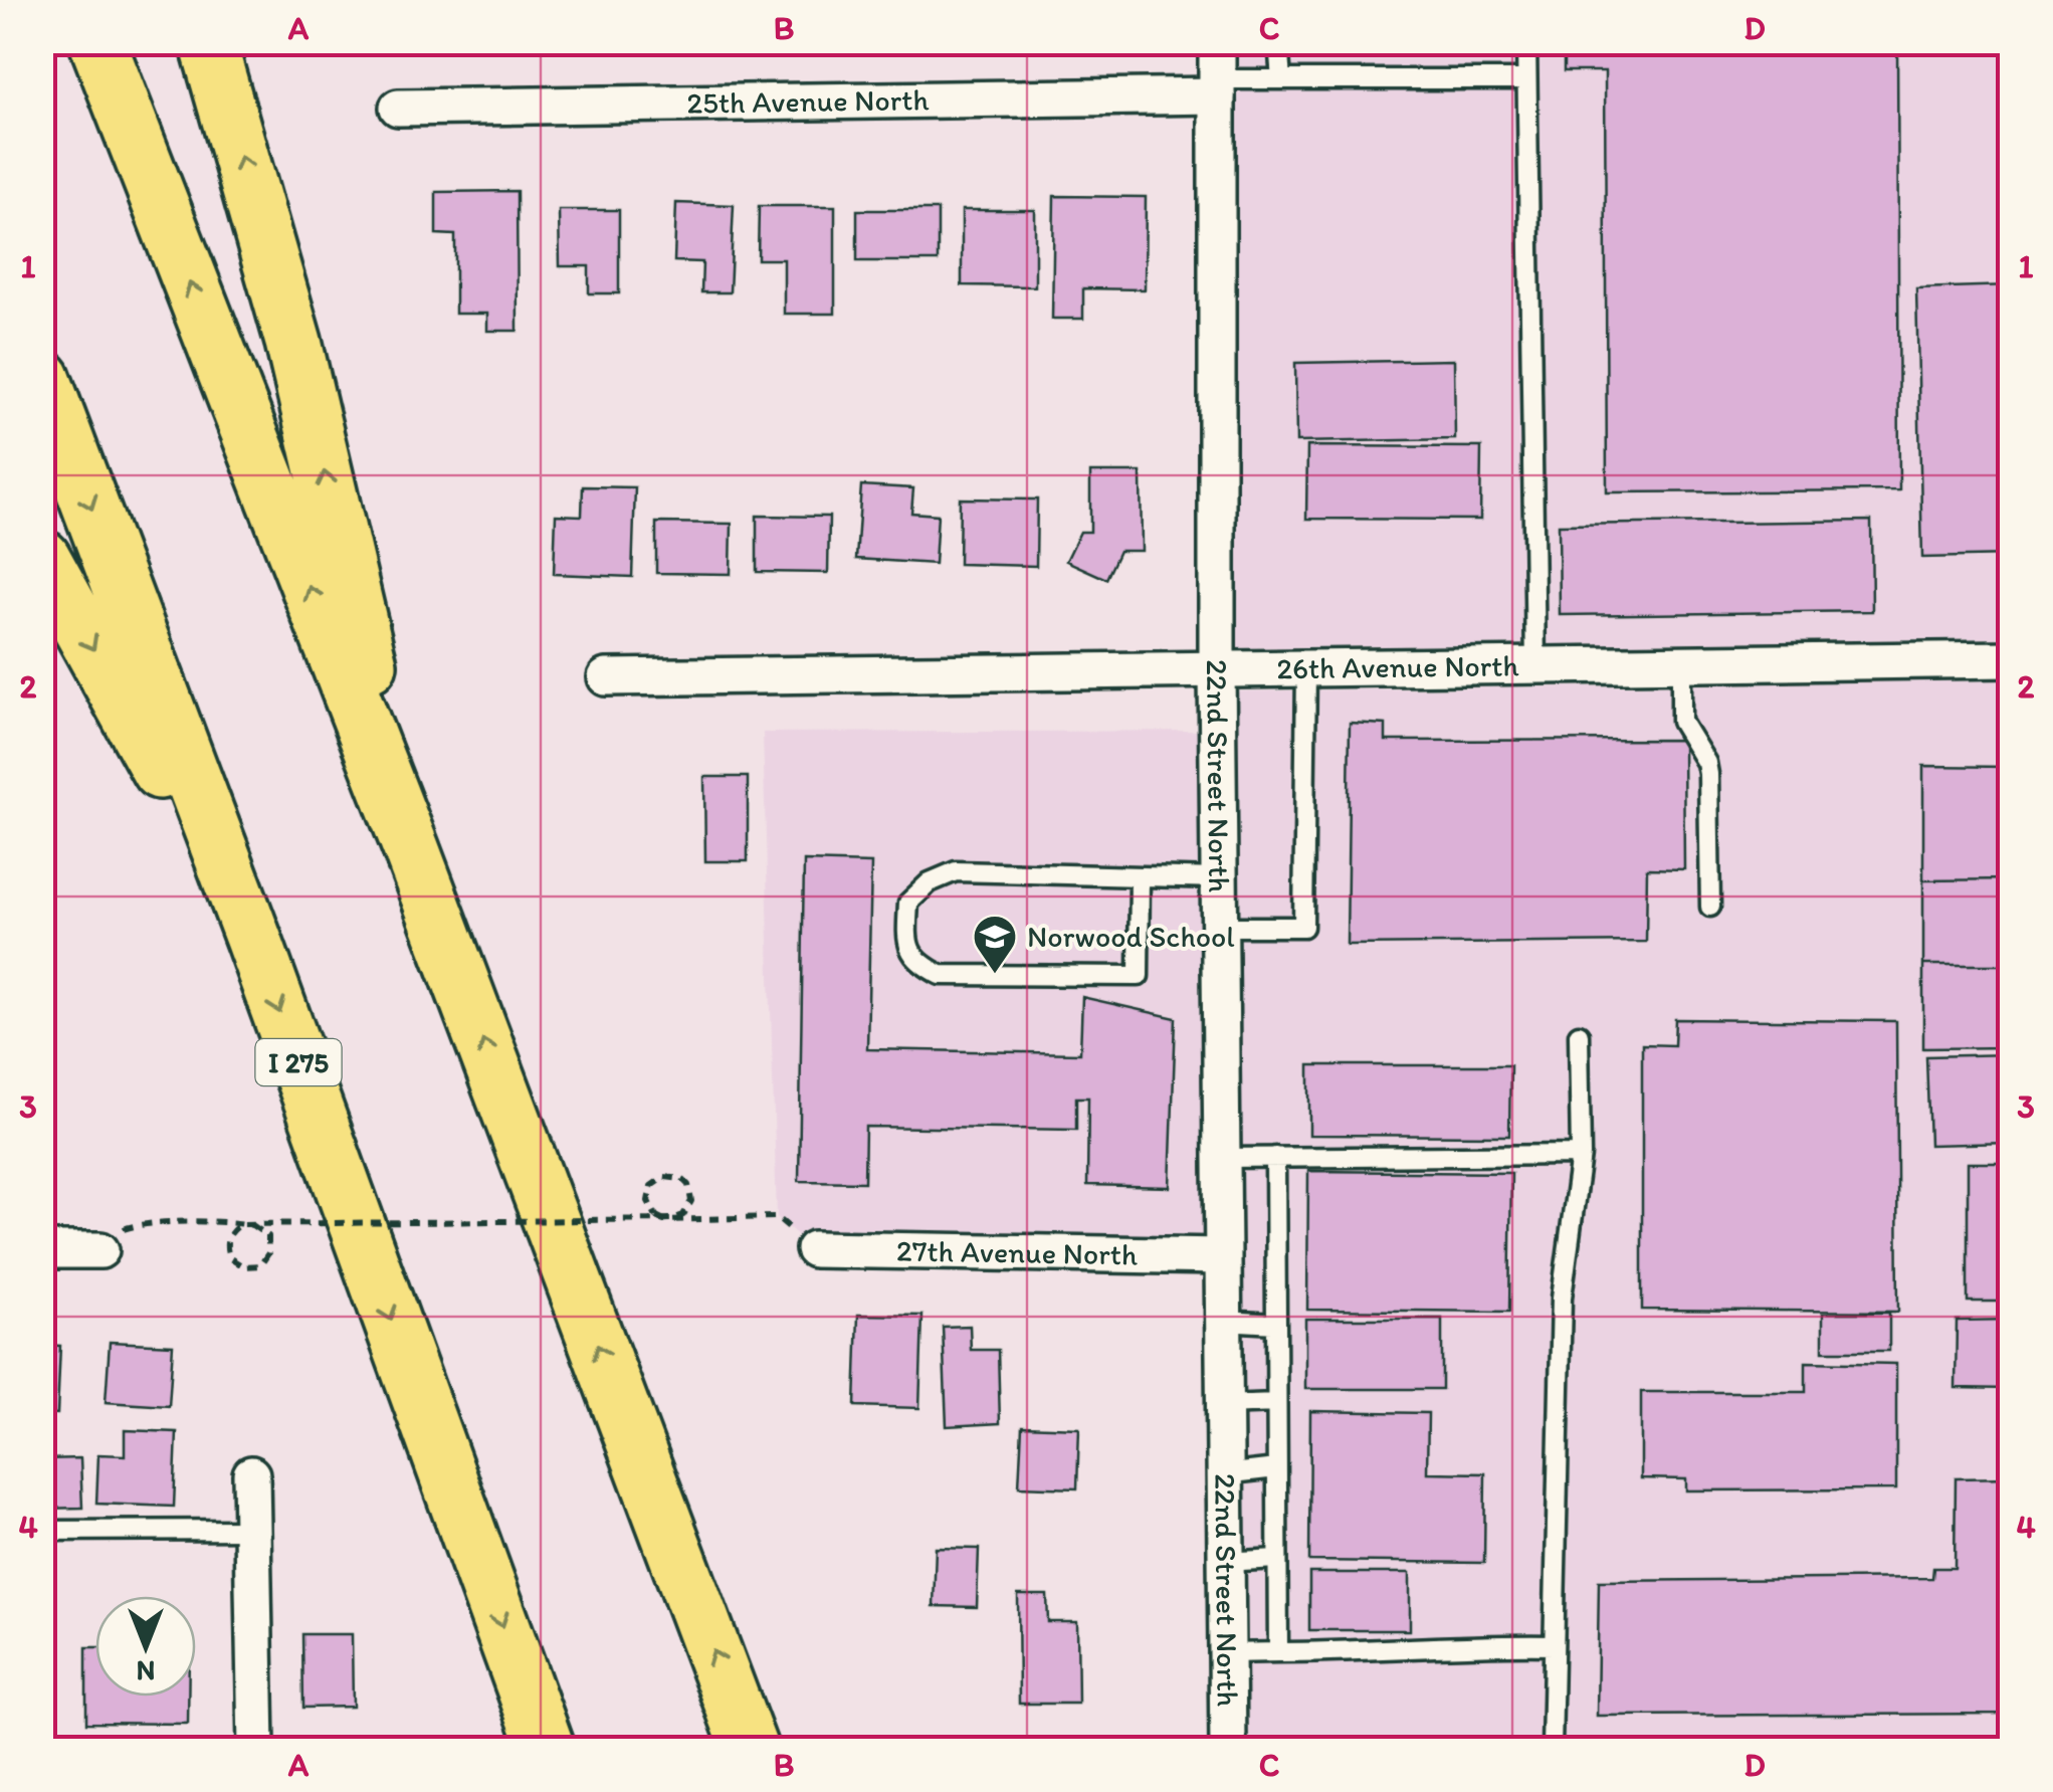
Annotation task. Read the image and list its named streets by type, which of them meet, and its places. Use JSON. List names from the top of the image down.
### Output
{
  "streets": {
    "highway": ["I 275"],
    "street": [
      "25th Avenue North",
      "26th Avenue North",
      "22nd Street North",
      "27th Avenue North"
    ]
  },
  "crossings": [
    ["25th Avenue North", "22nd Street North"],
    ["26th Avenue North", "22nd Street North"],
    ["22nd Street North", "27th Avenue North"]
  ],
  "places": {
    "school or university": ["Norwood School"]
  },
  "north": "bottom",
  "grid": {
    "columns": [
      "A",
      "B",
      "C",
      "D"
    ],
    "rows": [
      "1",
      "2",
      "3",
      "4"
    ]
  }
}
